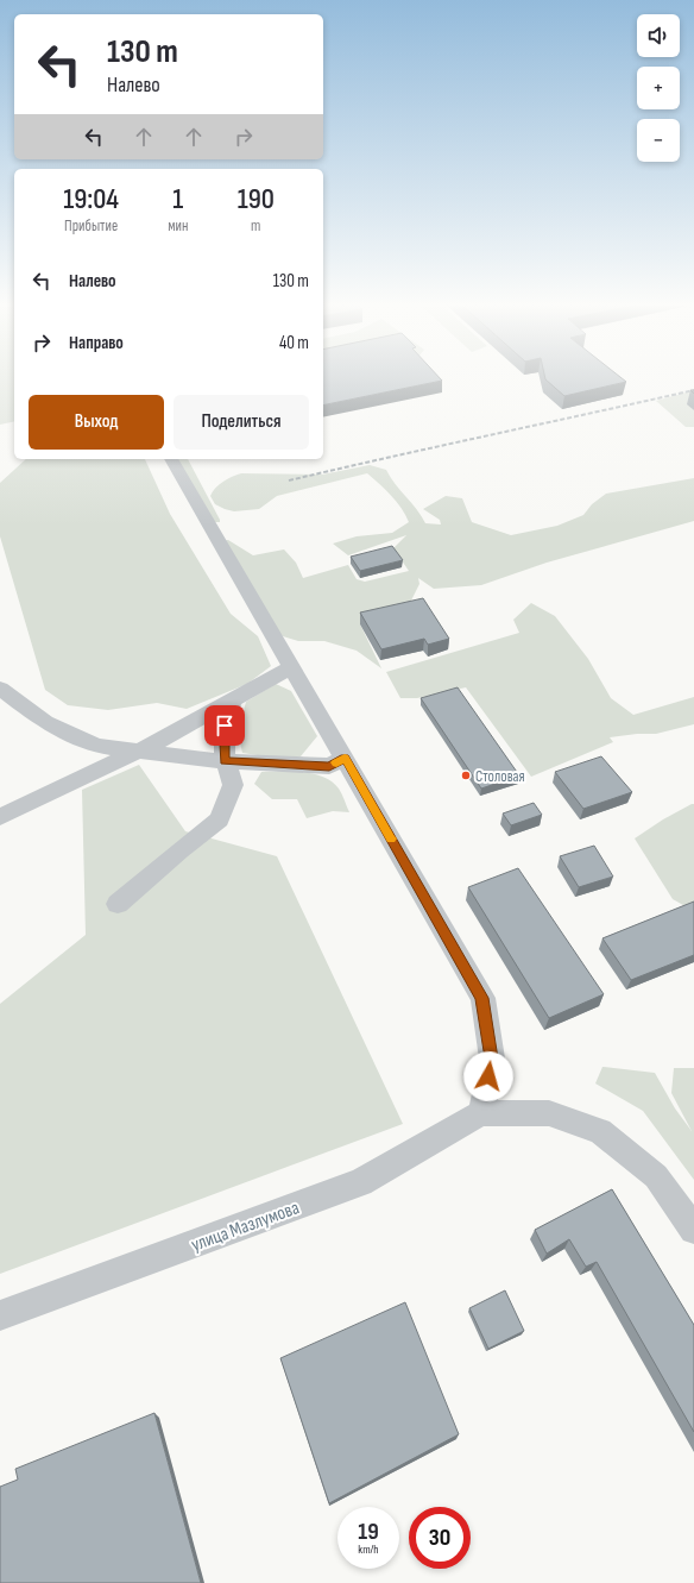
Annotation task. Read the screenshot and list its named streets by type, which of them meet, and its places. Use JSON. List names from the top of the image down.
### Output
{
  "streets": {
    "street": ["улица Мазлумова"]
  },
  "places": ["Столовая"],
  "page": {
    "map_buttons": ["+", "−"],
    "turn": ["130 m", "Налево"],
    "eta": [
      "19:04",
      "Прибытие",
      "1",
      "мин",
      "190",
      "m"
    ],
    "list": [
      {
        "name": "Налево",
        "value": "130 m"
      },
      {
        "name": "Направо",
        "value": "40 m"
      }
    ],
    "buttons": ["Выход", "Поделиться"],
    "speed": "19 km/h",
    "limit": "30"
  }
}
